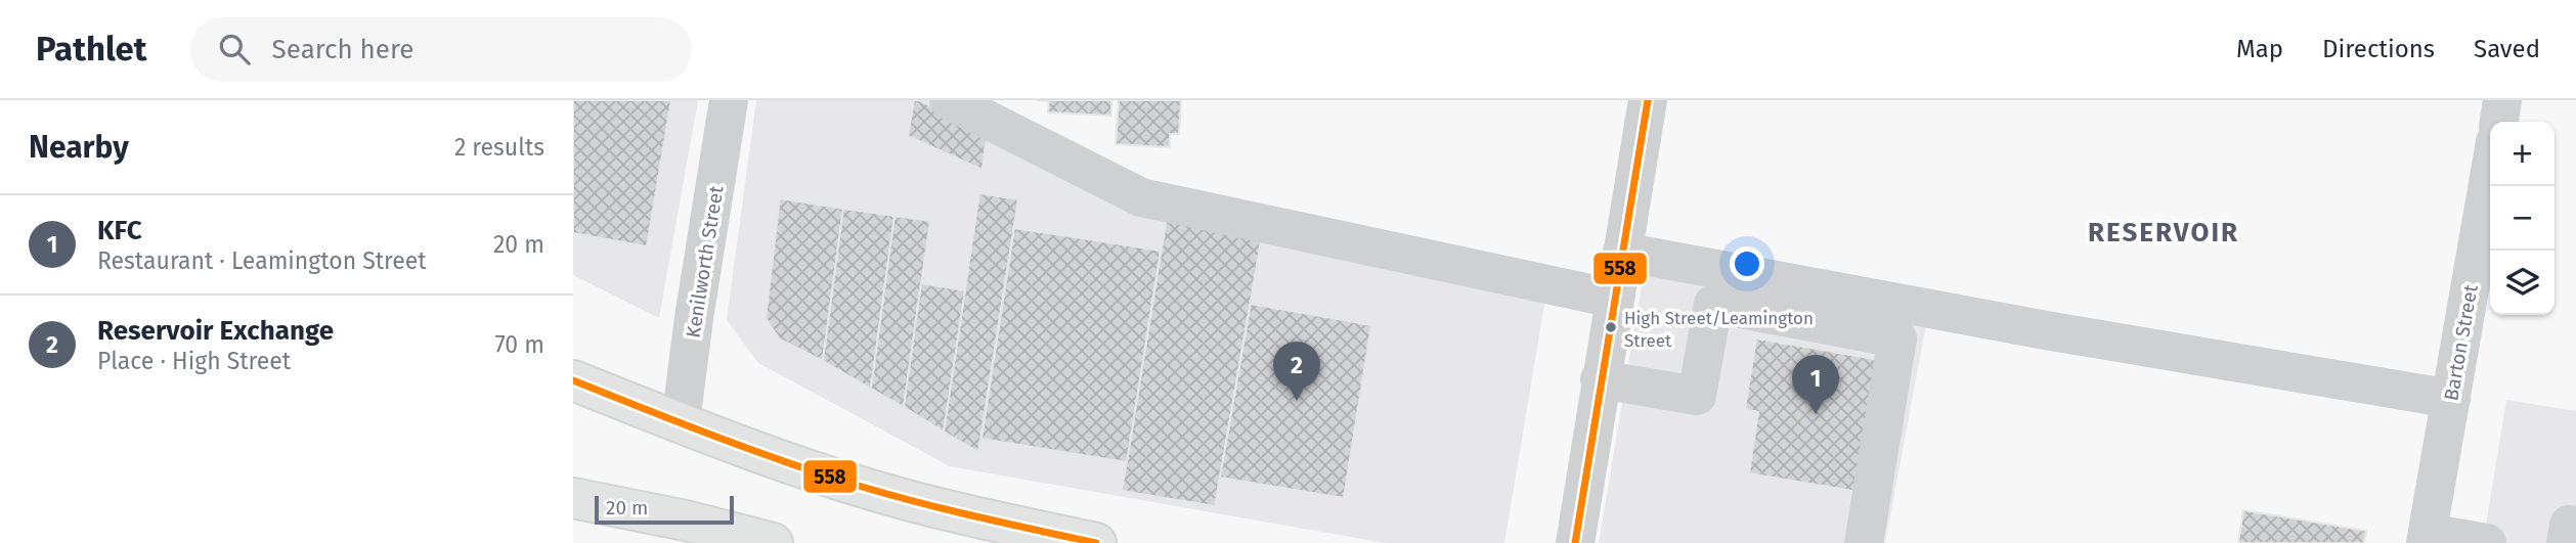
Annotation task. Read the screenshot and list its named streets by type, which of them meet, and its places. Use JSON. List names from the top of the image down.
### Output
{
  "streets": {
    "street": ["Kenilworth Street", "Barton Street"]
  },
  "districts": ["RESERVOIR"],
  "places": ["High Street/Leamington Street"],
  "lines": ["transit line 558"],
  "scale_bar": "20 m",
  "page": {
    "header": "Pathlet",
    "search": "Search here",
    "nav": ["Map", "Directions", "Saved"],
    "heading": ["Nearby", "2 results"],
    "map_buttons": ["+", "−"],
    "list": [
      {
        "mark": "1",
        "name": "KFC",
        "note": "Restaurant · Leamington Street",
        "value": "20 m"
      },
      {
        "mark": "2",
        "name": "Reservoir Exchange",
        "note": "Place · High Street",
        "value": "70 m"
      }
    ],
    "pins": ["2", "1"],
    "scale": "20 m"
  }
}
